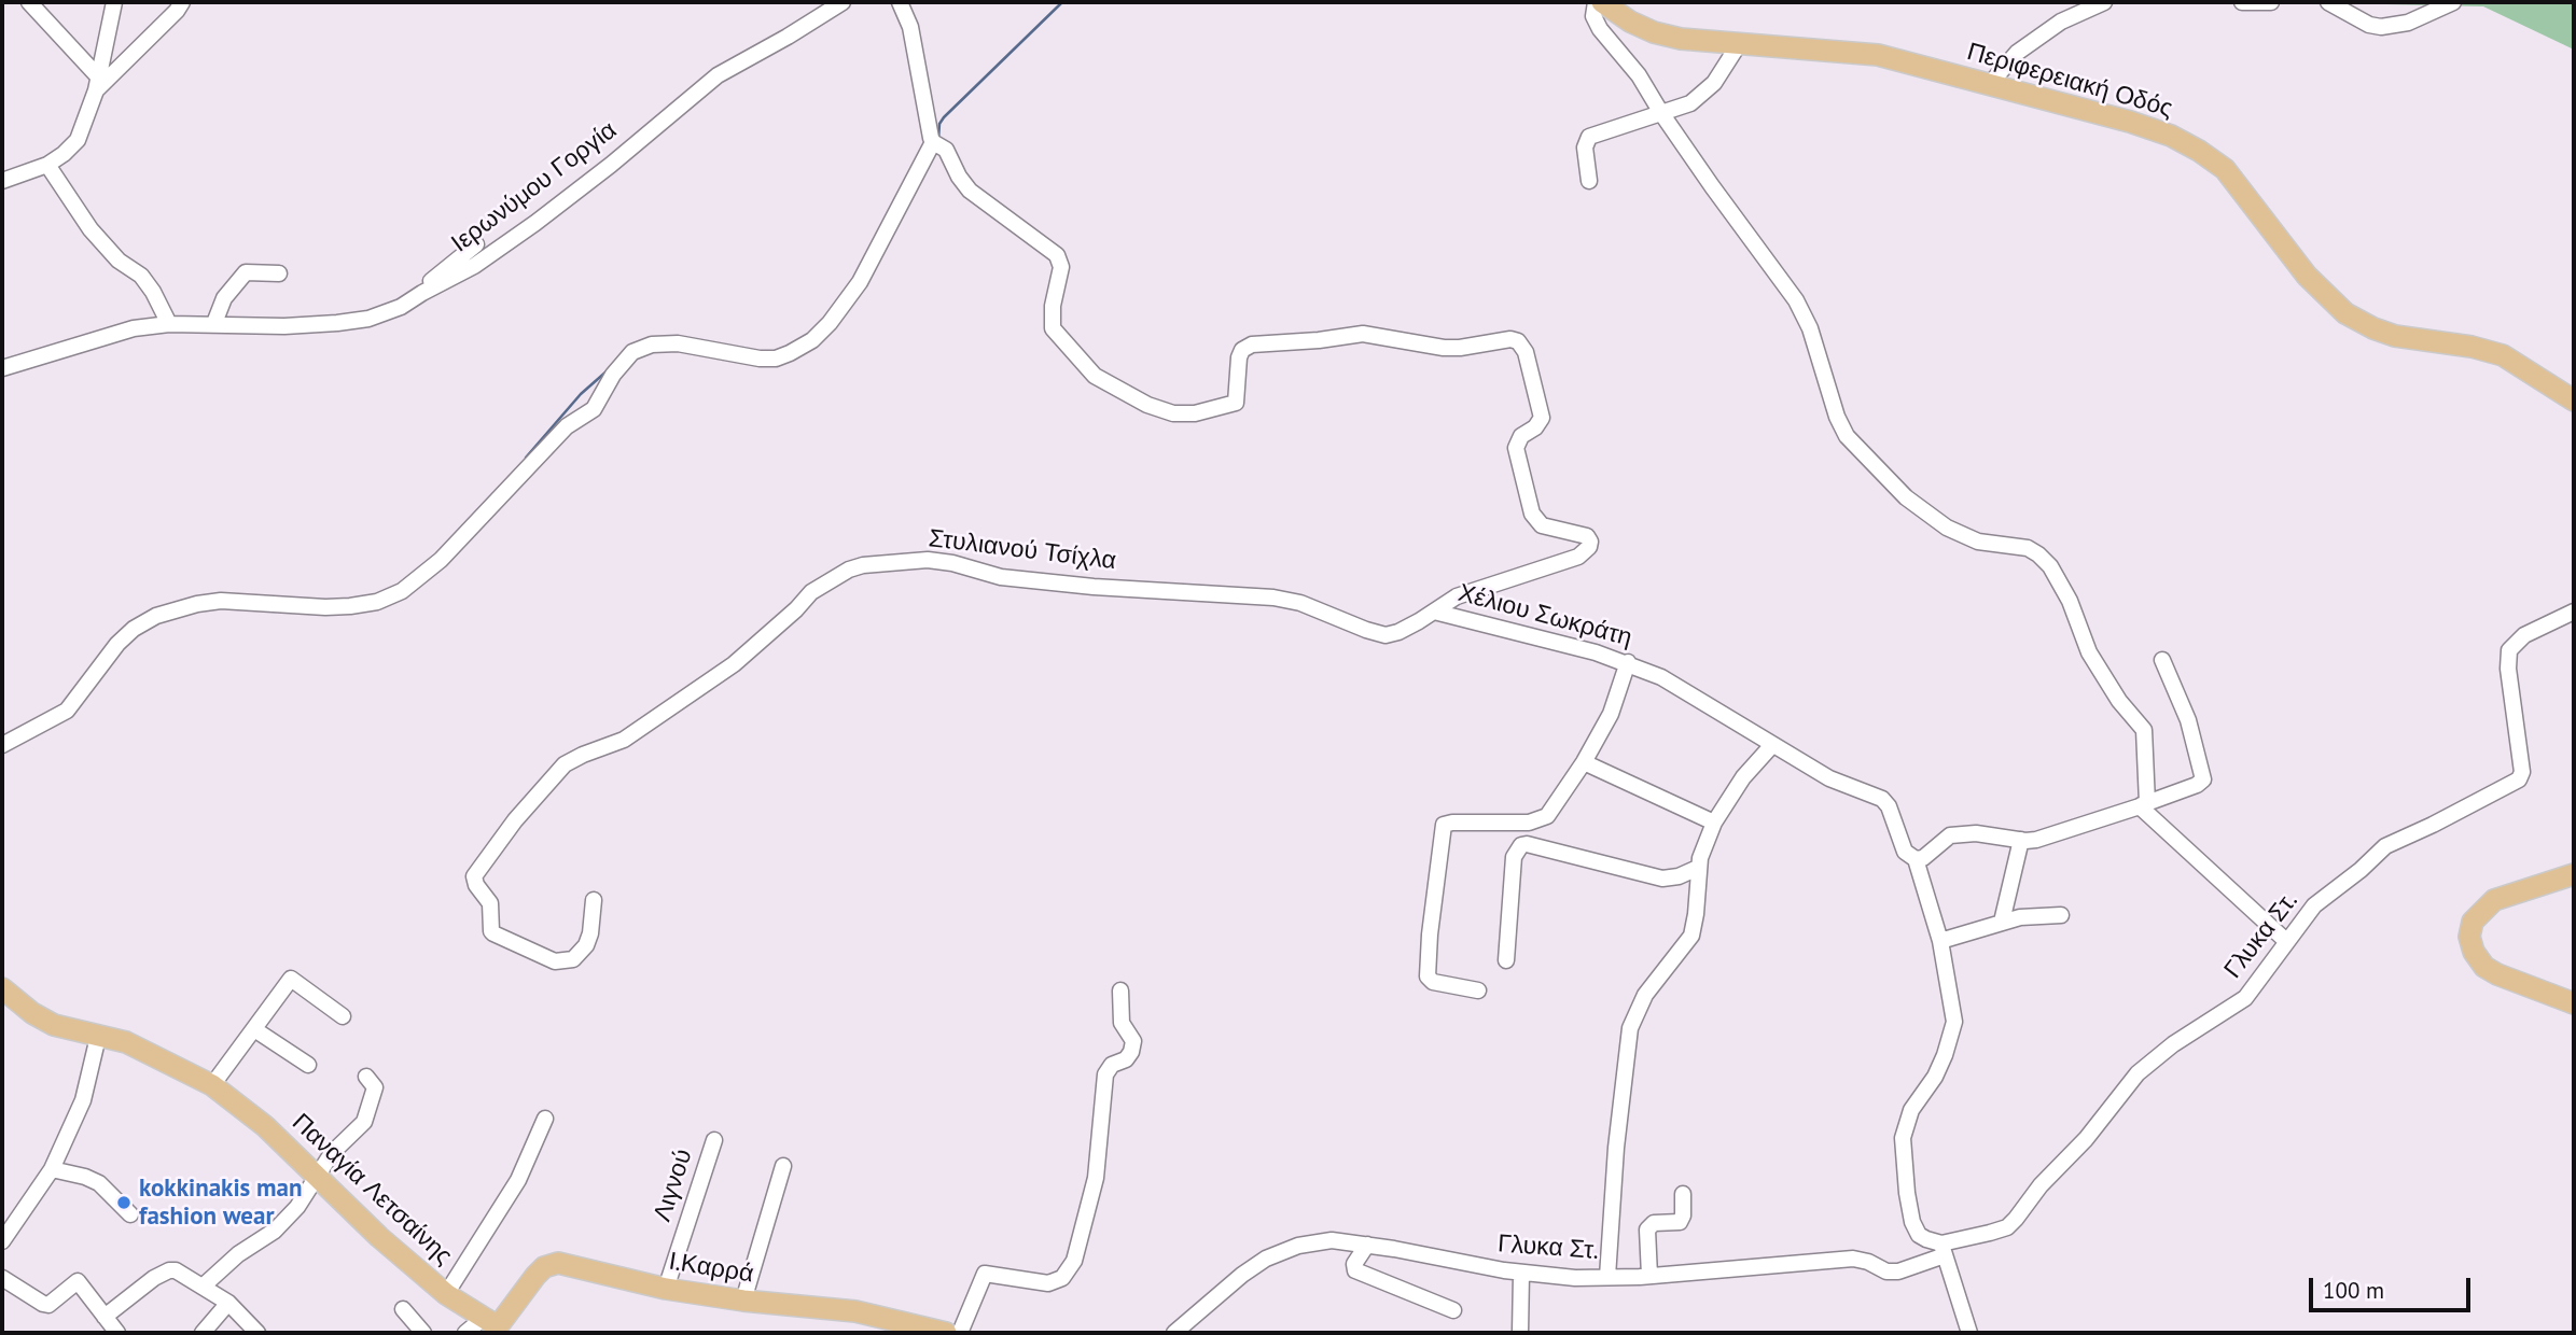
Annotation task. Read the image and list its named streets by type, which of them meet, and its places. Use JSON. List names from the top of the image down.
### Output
{
  "streets": {
    "main road": ["Περιφερειακή Οδός", "Παναγία Λετσαίνης", "Ι.Καρρά"],
    "street": [
      "Ιερωνύμου Γοργία",
      "Στυλιανού Τσίχλα",
      "Χέλιου Σωκράτη",
      "Γλυκα Στ.",
      "Λιγνού"
    ]
  },
  "crossings": [
    ["Στυλιανού Τσίχλα", "Χέλιου Σωκράτη"],
    ["Χέλιου Σωκράτη", "Γλυκα Στ."],
    ["Λιγνού", "Ι.Καρρά"],
    ["Παναγία Λετσαίνης", "Ι.Καρρά"]
  ],
  "places": ["kokkinakis man fashion wear"],
  "scale_bar": "100 m"
}
